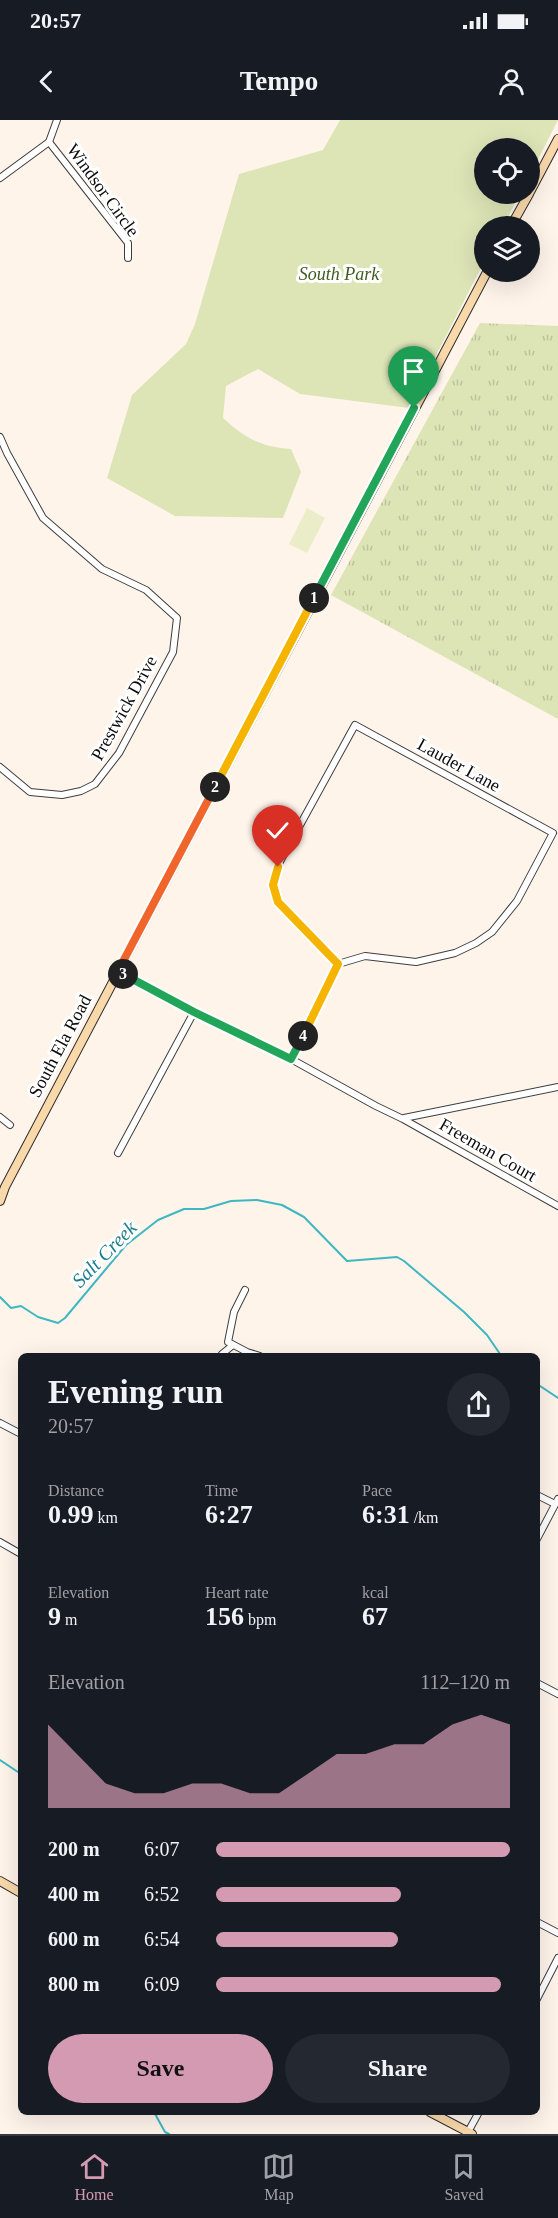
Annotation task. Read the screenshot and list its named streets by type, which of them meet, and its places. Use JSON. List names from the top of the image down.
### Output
{
  "streets": {
    "main road": ["South Ela Road"],
    "street": [
      "Windsor Circle",
      "Prestwick Drive",
      "Lauder Lane",
      "Freeman Court"
    ]
  },
  "crossings": [
    ["South Ela Road", "Freeman Court"]
  ],
  "water": ["Salt Creek"],
  "parks": ["South Park"],
  "page": {
    "status": "20:57",
    "header": "Tempo",
    "pins": [
      "1",
      "2",
      "3",
      "4"
    ],
    "heading": ["Evening run", "20:57"],
    "stats": [
      ["Distance", "0.99 km"],
      ["Time", "6:27"],
      ["Pace", "6:31 /km"],
      ["Elevation", "9 m"],
      ["Heart rate", "156 bpm"],
      ["kcal", "67"]
    ],
    "chart": ["Elevation", "112–120 m"],
    "list": [
      {
        "name": "200 m",
        "note": "6:07"
      },
      {
        "name": "400 m",
        "note": "6:52"
      },
      {
        "name": "600 m",
        "note": "6:54"
      },
      {
        "name": "800 m",
        "note": "6:09"
      }
    ],
    "buttons": ["Save", "Share"],
    "tabs": ["Home", "Map", "Saved"]
  }
}
